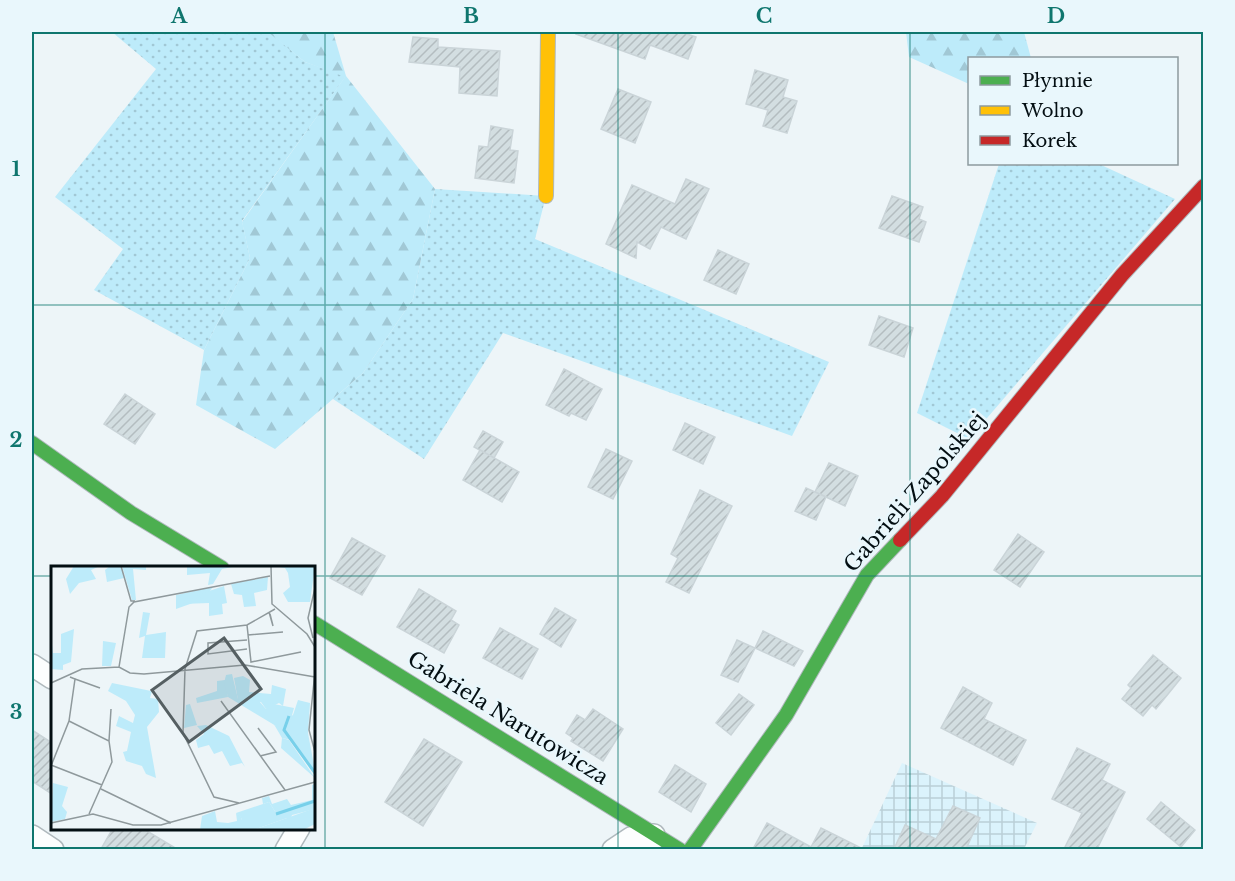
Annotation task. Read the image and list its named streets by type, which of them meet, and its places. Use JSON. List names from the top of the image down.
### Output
{
  "streets": {
    "street": ["Gabrieli Zapolskiej", "Gabriela Narutowicza"]
  },
  "legend": ["Płynnie", "Wolno", "Korek"],
  "grid": {
    "columns": [
      "A",
      "B",
      "C",
      "D"
    ],
    "rows": ["1", "2", "3"]
  }
}
